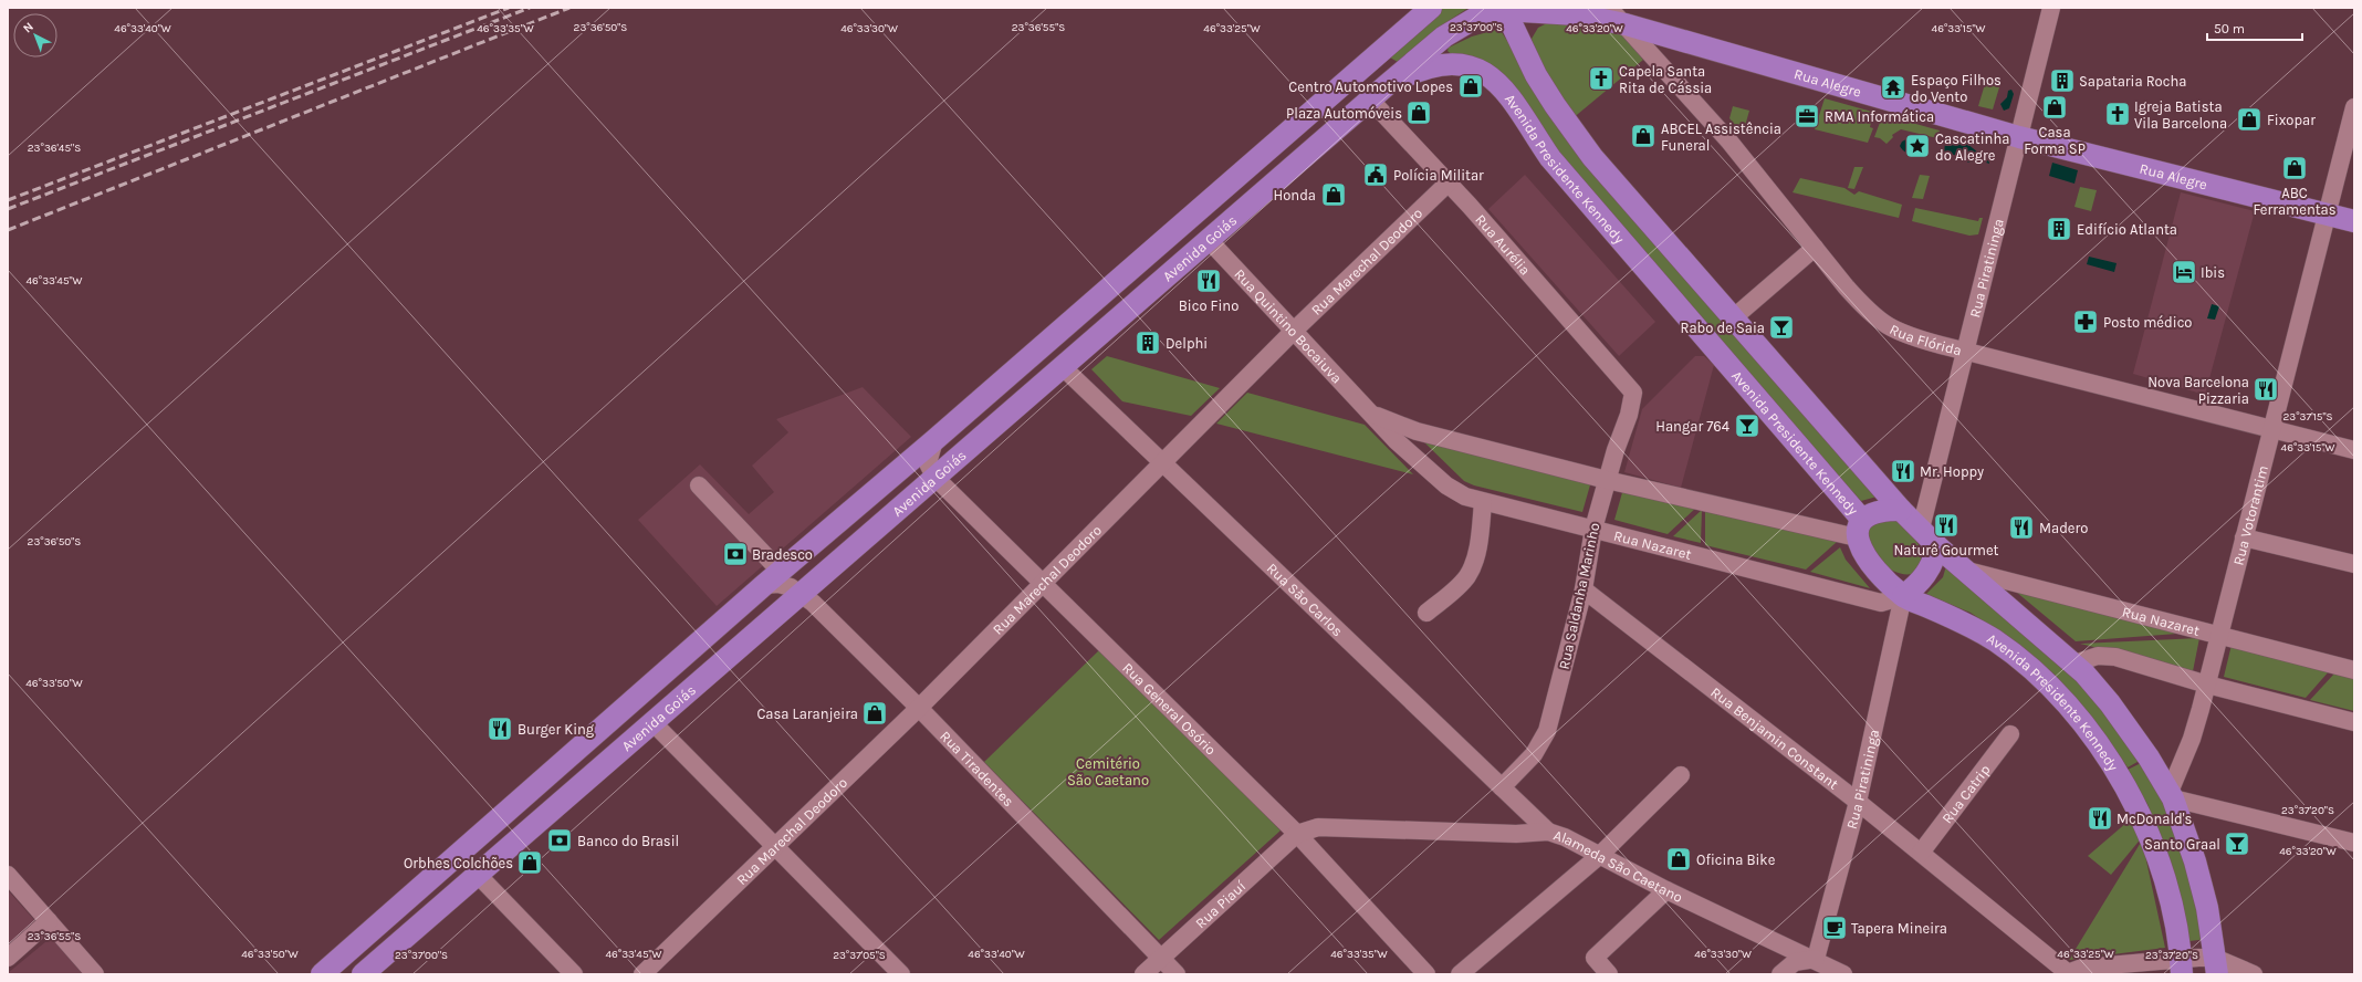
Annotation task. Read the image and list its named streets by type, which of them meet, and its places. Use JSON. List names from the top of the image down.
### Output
{
  "streets": {
    "main road": ["Rua Alegre", "Avenida Presidente Kennedy", "Avenida Goiás"],
    "street": [
      "Rua Aurélia",
      "Rua Marechal Deodoro",
      "Rua Piratininga",
      "Rua Quintino Bocaiuva",
      "Rua Flórida",
      "Rua Votorantim",
      "Rua Nazaret",
      "Rua Saldanha Marinho",
      "Rua São Carlos",
      "Rua General Osório",
      "Rua Benjamin Constant",
      "Rua Tiradentes",
      "Rua Catrip",
      "Alameda São Caetano",
      "Rua Piauí"
    ]
  },
  "crossings": [
    ["Rua Alegre", "Avenida Presidente Kennedy"],
    ["Rua Alegre", "Avenida Goiás"],
    ["Rua Alegre", "Rua Piratininga"],
    ["Rua Alegre", "Rua Flórida"],
    ["Rua Alegre", "Rua Votorantim"],
    ["Avenida Presidente Kennedy", "Avenida Goiás"],
    ["Avenida Presidente Kennedy", "Rua Piratininga"],
    ["Avenida Presidente Kennedy", "Rua Votorantim"],
    ["Avenida Presidente Kennedy", "Rua Nazaret"],
    ["Rua Aurélia", "Avenida Goiás"],
    ["Rua Aurélia", "Rua Marechal Deodoro"],
    ["Rua Aurélia", "Rua Saldanha Marinho"],
    ["Avenida Goiás", "Rua Quintino Bocaiuva"],
    ["Avenida Goiás", "Rua São Carlos"],
    ["Avenida Goiás", "Rua General Osório"],
    ["Avenida Goiás", "Rua Tiradentes"],
    ["Rua Marechal Deodoro", "Rua Quintino Bocaiuva"],
    ["Rua Marechal Deodoro", "Rua São Carlos"],
    ["Rua Marechal Deodoro", "Rua General Osório"],
    ["Rua Marechal Deodoro", "Rua Tiradentes"],
    ["Rua Piratininga", "Rua Flórida"],
    ["Rua Piratininga", "Rua Nazaret"],
    ["Rua Piratininga", "Rua Benjamin Constant"],
    ["Rua Piratininga", "Alameda São Caetano"],
    ["Rua Quintino Bocaiuva", "Rua Nazaret"],
    ["Rua Flórida", "Rua Votorantim"],
    ["Rua Votorantim", "Rua Nazaret"],
    ["Rua Nazaret", "Rua Saldanha Marinho"],
    ["Rua Saldanha Marinho", "Rua São Carlos"],
    ["Rua Saldanha Marinho", "Rua Benjamin Constant"],
    ["Rua São Carlos", "Alameda São Caetano"],
    ["Rua General Osório", "Alameda São Caetano"],
    ["Rua General Osório", "Rua Piauí"],
    ["Rua Benjamin Constant", "Rua Catrip"],
    ["Rua Tiradentes", "Rua Piauí"],
    ["Alameda São Caetano", "Rua Piauí"]
  ],
  "parks": ["Cemitério São Caetano"],
  "places": {
    "church": ["Capela Santa Rita de Cássia", "Igreja Batista Vila Barcelona"],
    "building": ["Sapataria Rocha", "Edifício Atlanta", "Delphi"],
    "shop": [
      "Centro Automotivo Lopes",
      "Casa Forma SP",
      "Plaza Automóveis",
      "Fixopar",
      "ABCEL Assistência Funeral",
      "ABC Ferramentas",
      "Honda",
      "Casa Laranjeira",
      "Oficina Bike",
      "Orbhes Colchões"
    ],
    "temple": ["Espaço Filhos do Vento"],
    "office": ["RMA Informática"],
    "place": ["Cascatinha do Alegre"],
    "public building": ["Polícia Militar"],
    "hotel": ["Ibis"],
    "restaurant": [
      "Bico Fino",
      "Nova Barcelona Pizzaria",
      "Mr. Hoppy",
      "Naturê Gourmet",
      "Madero",
      "Burger King",
      "McDonald's"
    ],
    "pharmacy": ["Posto médico"],
    "bar": ["Rabo de Saia", "Hangar 764", "Santo Graal"],
    "bank": ["Bradesco", "Banco do Brasil"],
    "cafe": ["Tapera Mineira"]
  },
  "scale_bar": "50 m",
  "north": "top left",
  "coordinates": [
    "23°37'00\"S",
    "23°36'50\"S",
    "23°36'55\"S",
    "46°33'40\"W",
    "46°33'35\"W",
    "46°33'30\"W",
    "46°33'25\"W",
    "46°33'15\"W",
    "46°33'20\"W",
    "23°36'45\"S",
    "46°33'45\"W",
    "23°37'15\"S",
    "46°33'50\"W",
    "23°37'20\"S",
    "23°37'05\"S"
  ]
}
